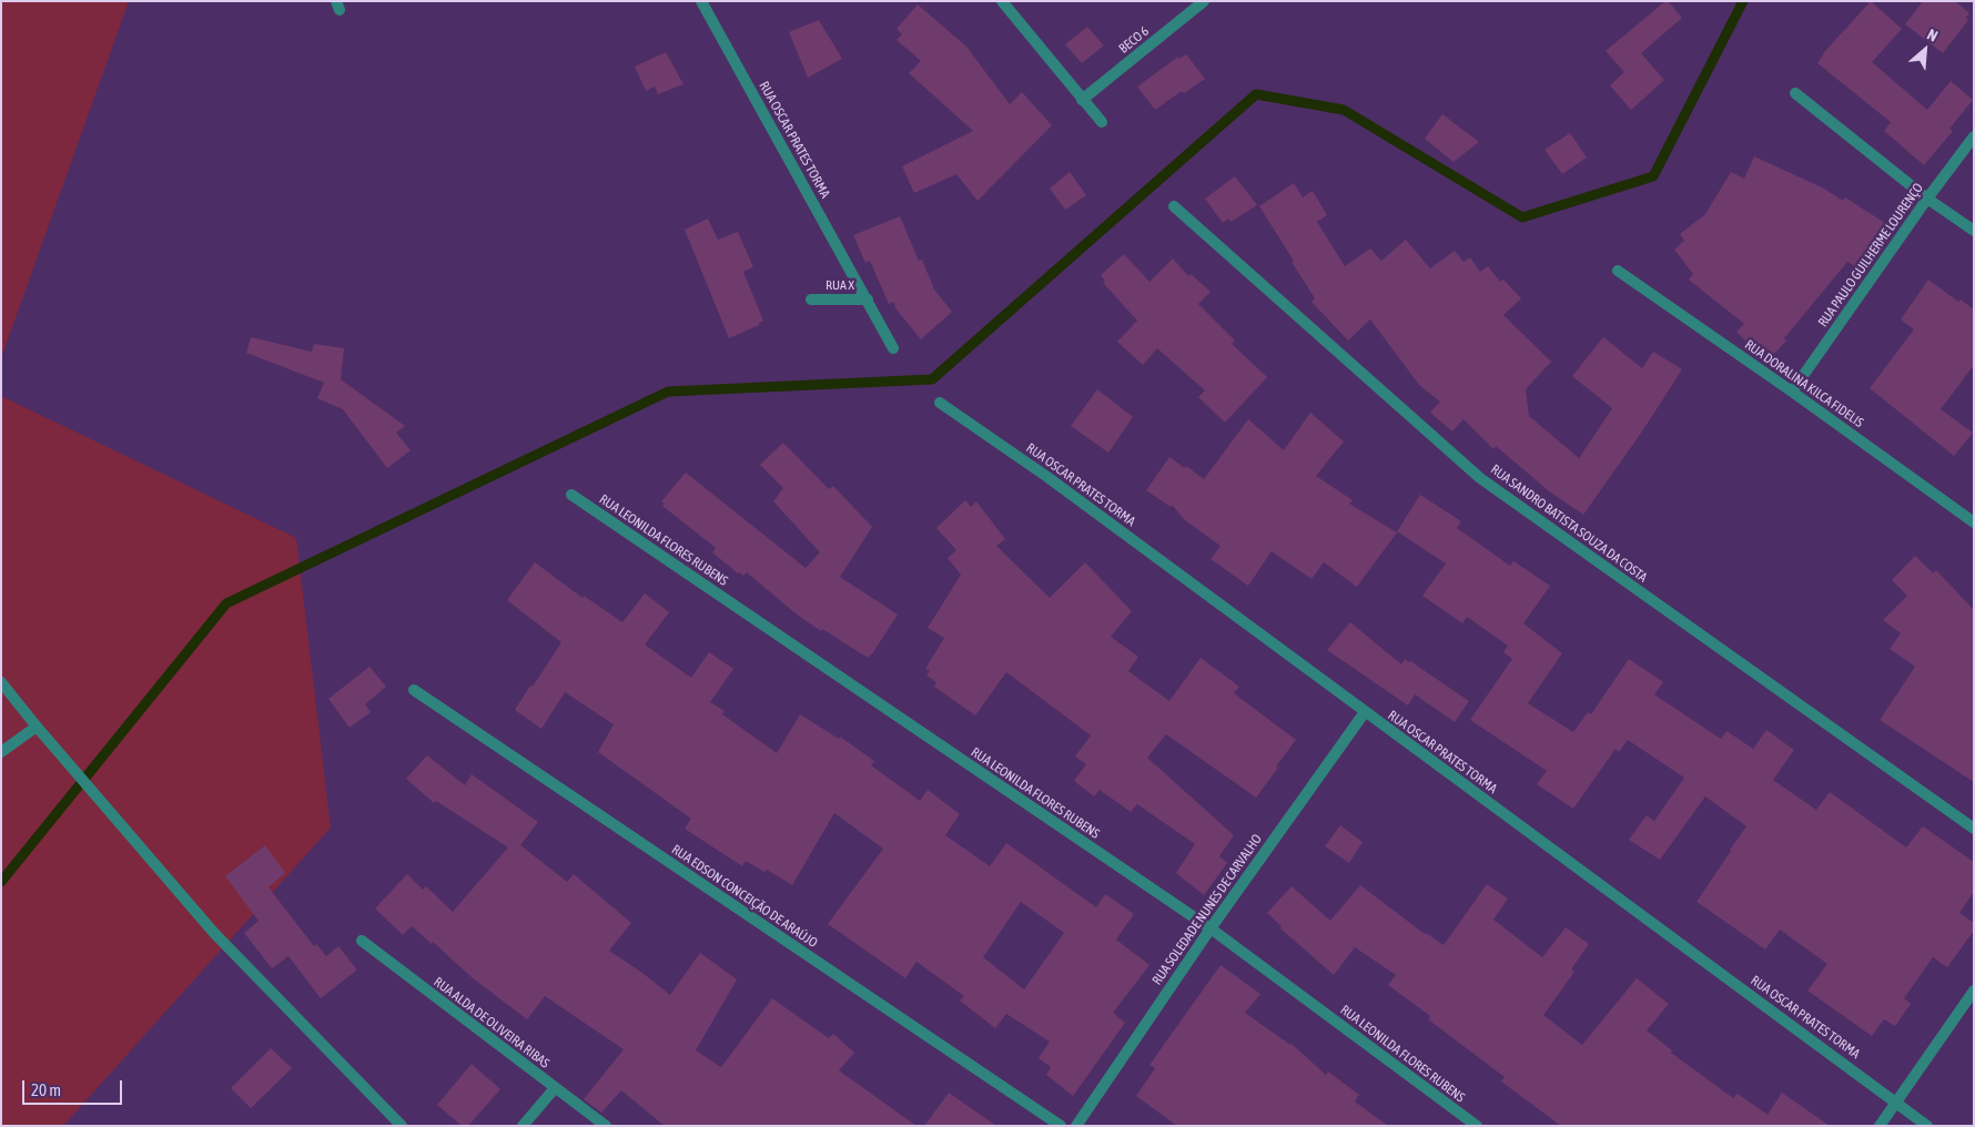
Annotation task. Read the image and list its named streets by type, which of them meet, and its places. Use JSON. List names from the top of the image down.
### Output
{
  "streets": {
    "street": [
      "BECO 6",
      "RUA OSCAR PRATES TORMA",
      "RUA PAULO GUILHERME LOURENÇO",
      "RUA X",
      "RUA DORALINA KILCA FIDELIS",
      "RUA SANDRO BATISTA SOUZA DA COSTA",
      "RUA LEONILDA FLORES RUBENS",
      "RUA EDSON CONCEIÇÃO DE ARAÚJO",
      "RUA SOLEDADE NUNES DE CARVALHO",
      "RUA ALDA DE OLIVEIRA RIBAS"
    ]
  },
  "crossings": [
    ["RUA OSCAR PRATES TORMA", "RUA X"],
    ["RUA OSCAR PRATES TORMA", "RUA SOLEDADE NUNES DE CARVALHO"],
    ["RUA PAULO GUILHERME LOURENÇO", "RUA DORALINA KILCA FIDELIS"],
    ["RUA LEONILDA FLORES RUBENS", "RUA SOLEDADE NUNES DE CARVALHO"]
  ],
  "scale_bar": "20 m",
  "north": "top right"
}
